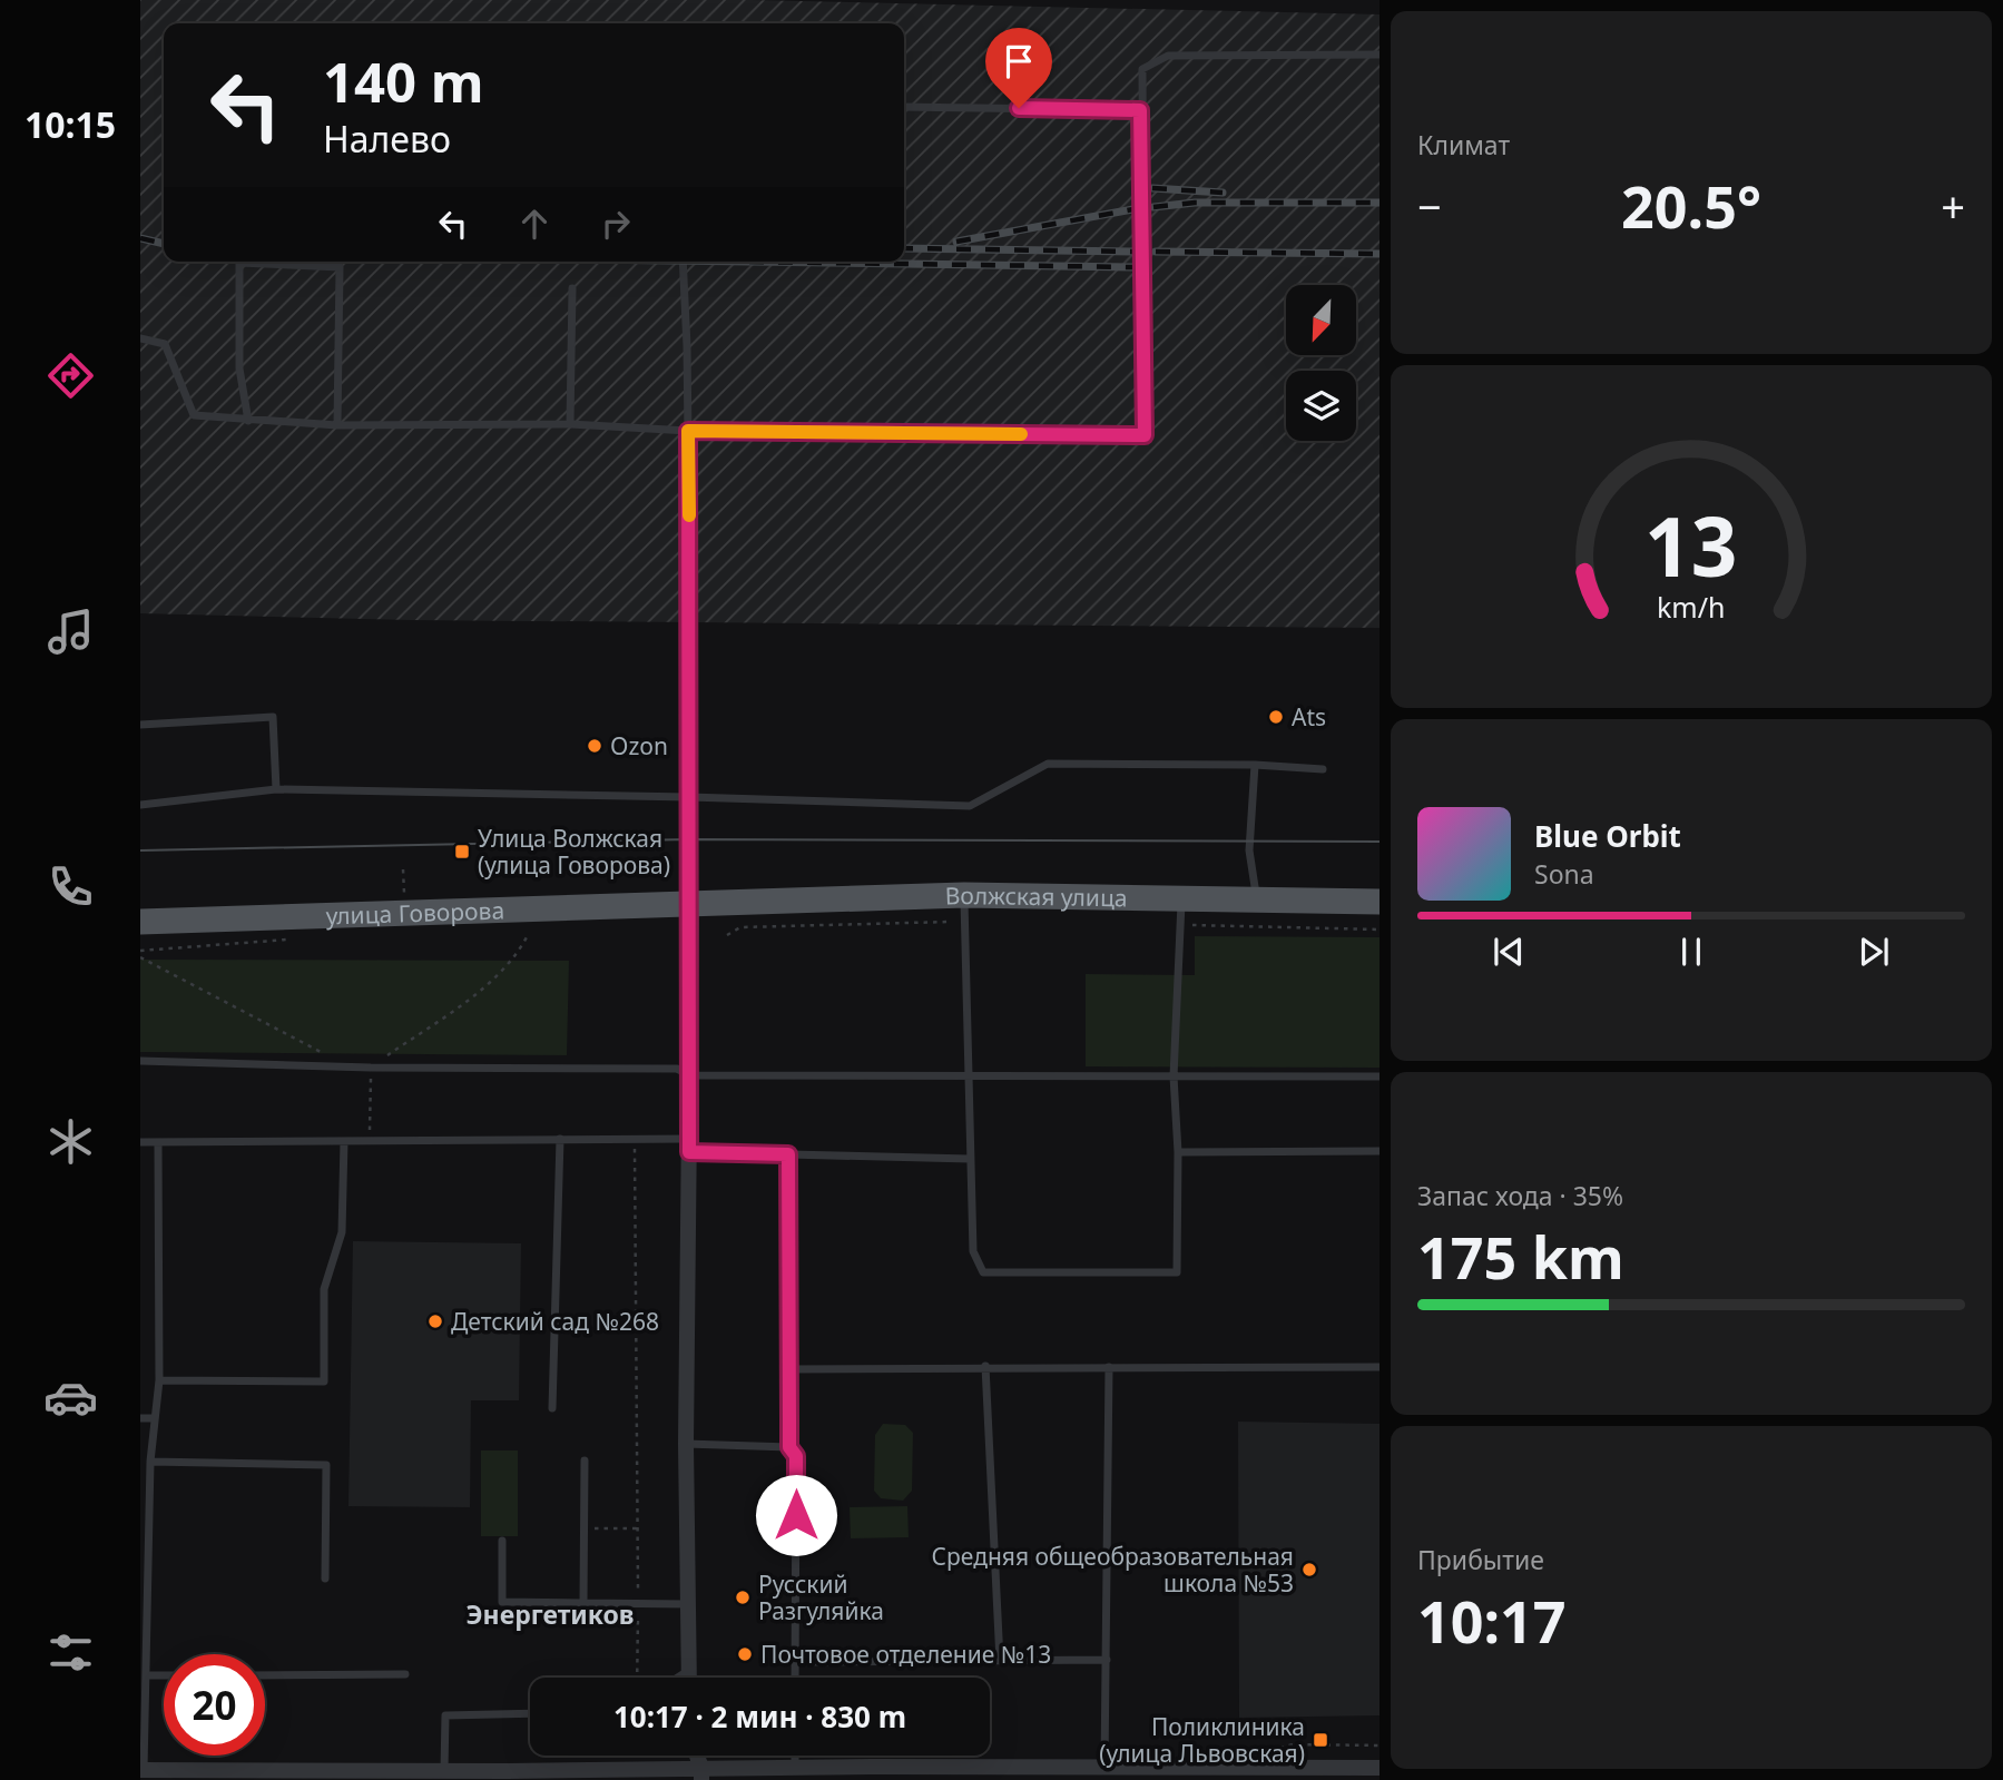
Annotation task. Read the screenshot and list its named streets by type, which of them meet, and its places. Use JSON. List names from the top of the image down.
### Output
{
  "streets": {
    "main road": ["Волжская улица", "улица Говорова"]
  },
  "crossings": [
    ["Волжская улица", "улица Говорова"]
  ],
  "districts": ["Энергетиков"],
  "places": {
    "other": [
      "Ats",
      "Ozon",
      "Детский сад №268",
      "Средняя общеобразовательная школа №53",
      "Русский Разгуляйка",
      "Почтовое отделение №13"
    ],
    "transit": ["Улица Волжская (улица Говорова)", "Поликлиника (улица Львовская)"]
  },
  "north": "bottom left",
  "page": {
    "tabs": "10:15",
    "tile": [
      "Климат",
      ["Запас хода · 35%", "175 km"],
      ["Прибытие", "10:17"]
    ],
    "turn": ["140 m", "Налево"],
    "heat": ["−", "20.5°", "+"],
    "song": ["Blue Orbit", "Sona"],
    "limit": "20",
    "trip": "10:17 · 2 мин · 830 m",
    "gauge": ["13", "km/h"]
  }
}
